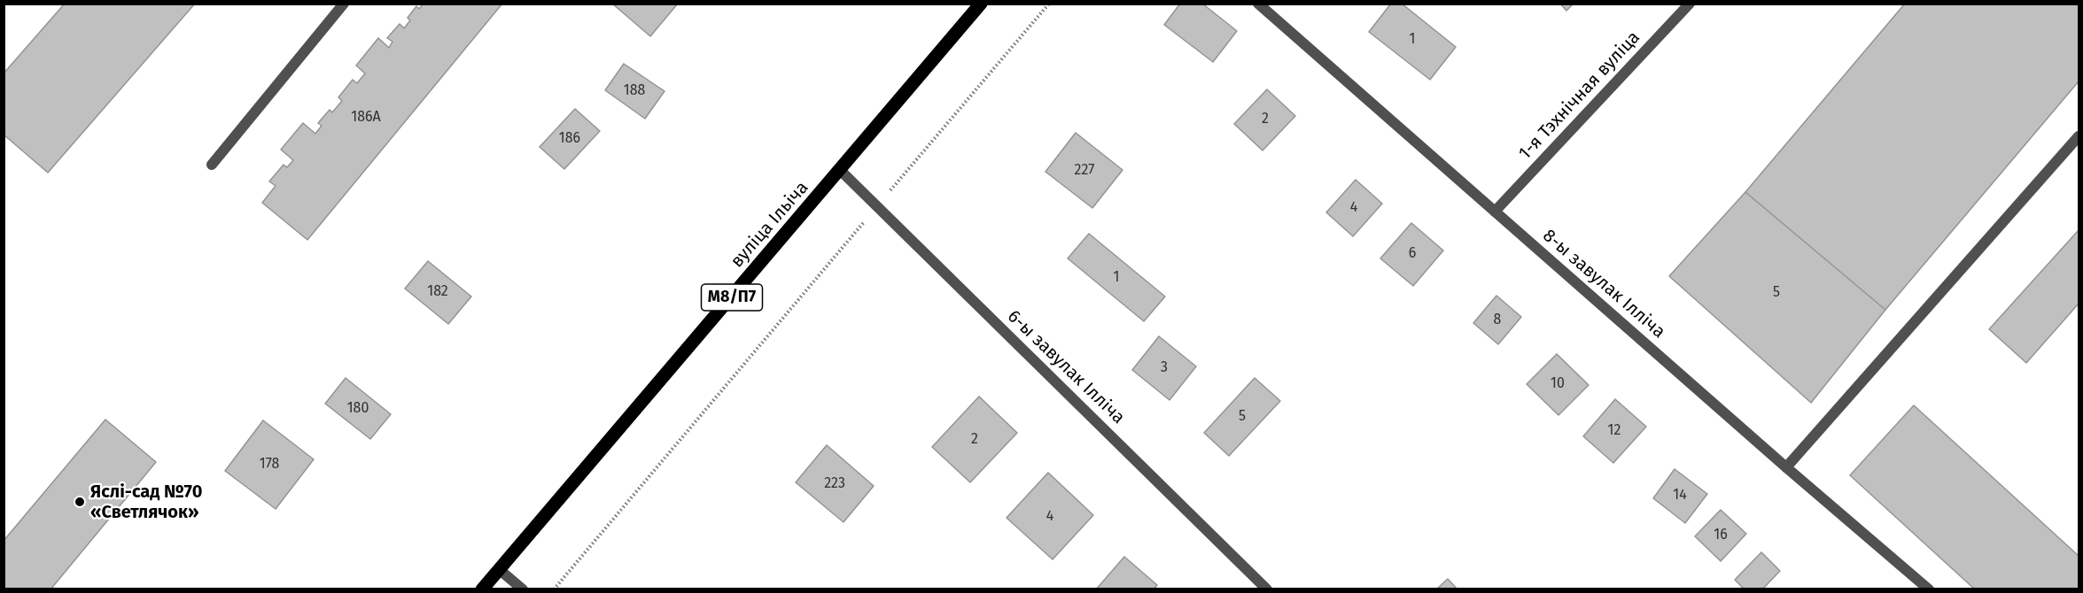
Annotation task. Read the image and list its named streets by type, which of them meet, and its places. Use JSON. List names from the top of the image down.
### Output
{
  "streets": {
    "main road": ["вуліца Ільіча", "М8/П7"],
    "street": ["1-я Тэхнічная вуліца", "8-ы завулак Ілліча", "6-ы завулак Ілліча"]
  },
  "crossings": [
    ["1-я Тэхнічная вуліца", "8-ы завулак Ілліча"],
    ["вуліца Ільіча", "6-ы завулак Ілліча"]
  ],
  "places": ["Яслі-сад №70 «Светлячок»"],
  "house_numbers": [
    "1",
    "188",
    "186А",
    "2",
    "186",
    "227",
    "4",
    "6",
    "1",
    "182",
    "5",
    "8",
    "3",
    "10",
    "180",
    "5",
    "12",
    "2",
    "178",
    "223",
    "14",
    "4",
    "16"
  ]
}
